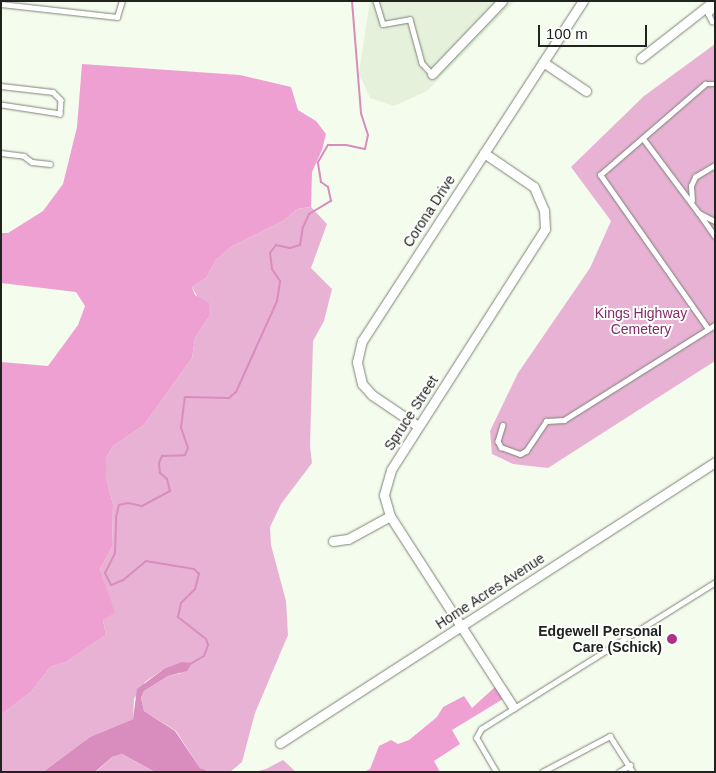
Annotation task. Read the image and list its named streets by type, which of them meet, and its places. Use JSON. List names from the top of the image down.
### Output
{
  "streets": {
    "street": ["Corona Drive", "Spruce Street", "Home Acres Avenue"]
  },
  "crossings": [
    ["Corona Drive", "Spruce Street"],
    ["Spruce Street", "Home Acres Avenue"]
  ],
  "parks": ["Kings Highway Cemetery"],
  "places": ["Edgewell Personal Care (Schick)"],
  "scale_bar": "100 m"
}
